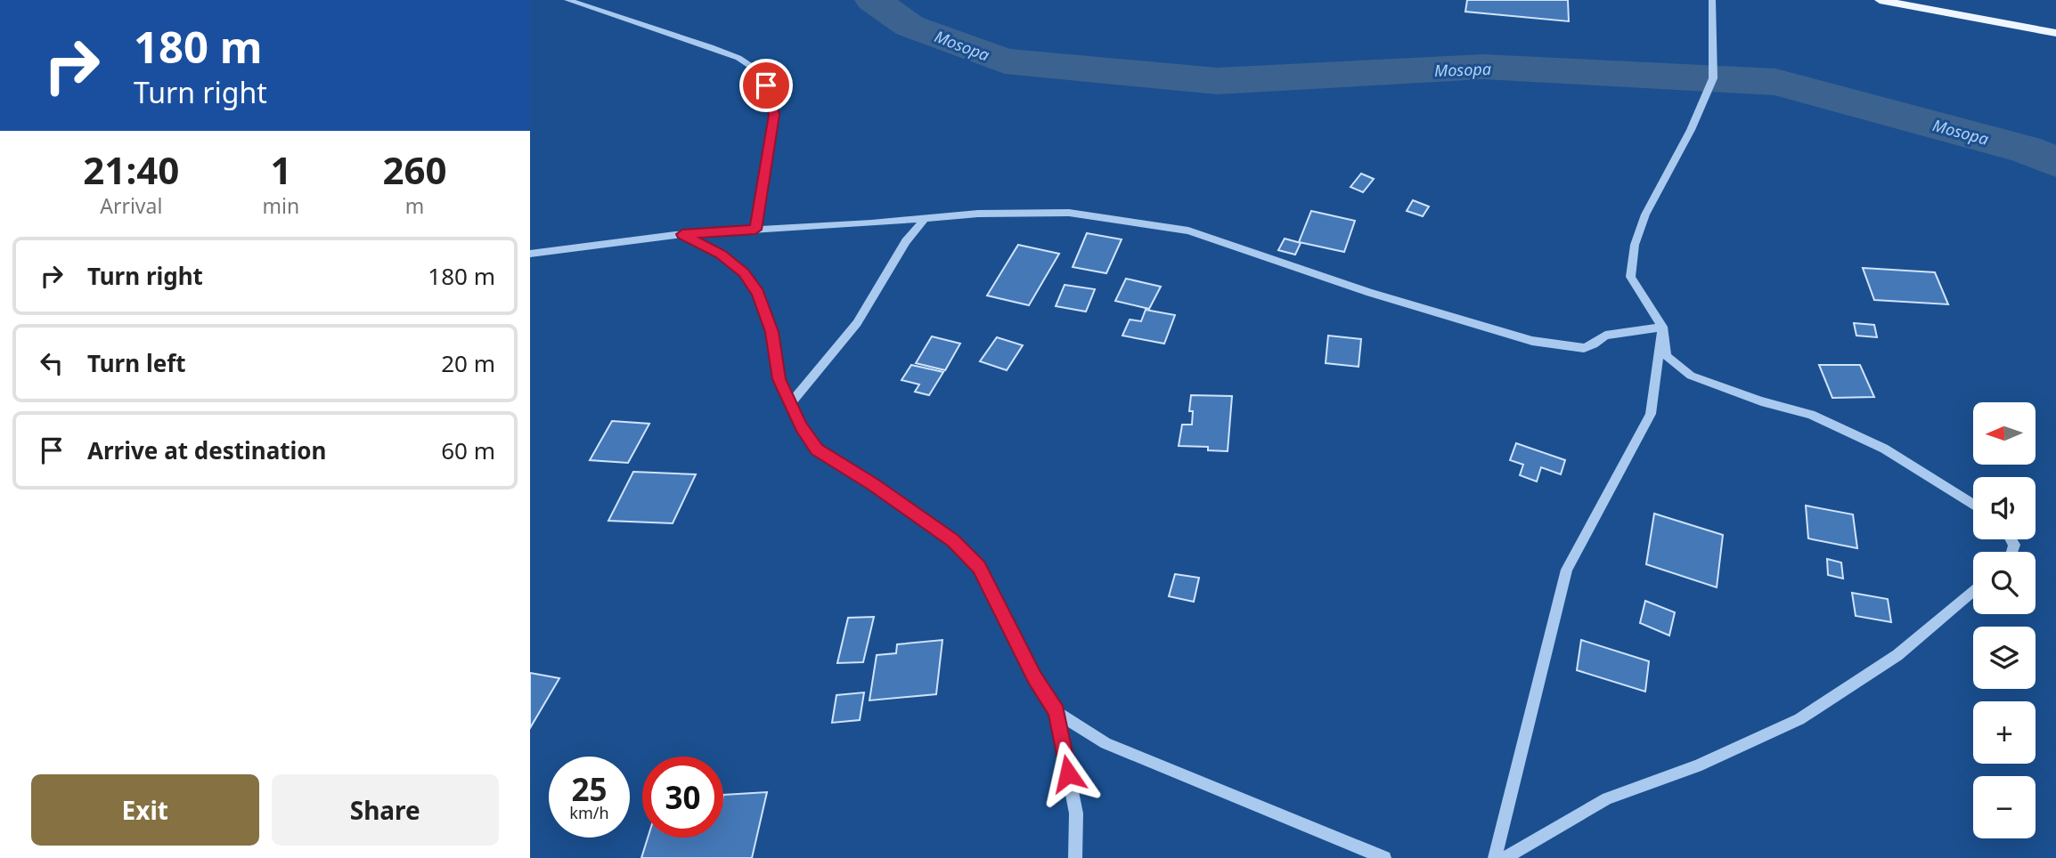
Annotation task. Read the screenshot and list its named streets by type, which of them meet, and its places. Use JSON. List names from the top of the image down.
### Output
{
  "water": ["Mosopa"],
  "north": "left",
  "page": {
    "turn": ["180 m", "Turn right"],
    "eta": [
      "21:40",
      "Arrival",
      "1",
      "min",
      "260",
      "m"
    ],
    "list": [
      {
        "name": "Turn right",
        "value": "180 m"
      },
      {
        "name": "Turn left",
        "value": "20 m"
      },
      {
        "name": "Arrive at destination",
        "value": "60 m"
      }
    ],
    "map_buttons": ["+", "−"],
    "speed": "25 km/h",
    "limit": "30",
    "buttons": ["Exit", "Share"]
  }
}
